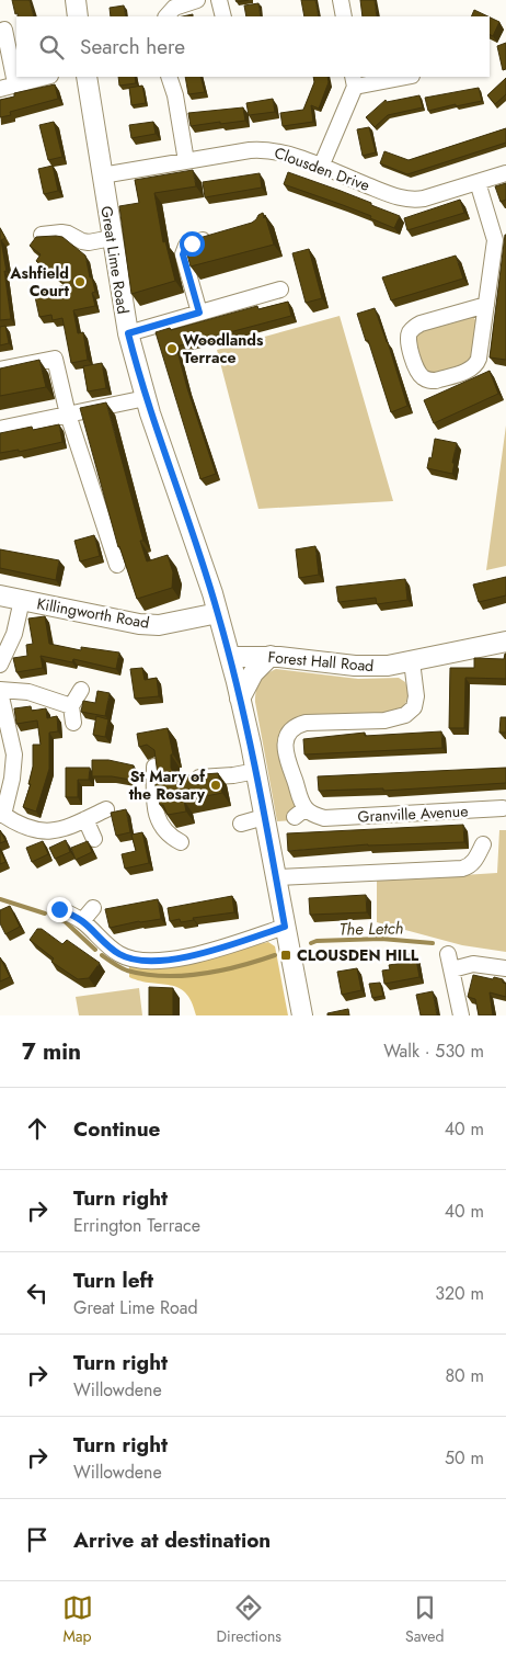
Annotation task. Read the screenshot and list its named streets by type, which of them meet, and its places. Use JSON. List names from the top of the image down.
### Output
{
  "streets": {
    "main road": ["Great Lime Road", "Killingworth Road", "Forest Hall Road"],
    "street": ["Clousden Drive", "Granville Avenue"]
  },
  "crossings": [
    ["Clousden Drive", "Great Lime Road"],
    ["Great Lime Road", "Killingworth Road"],
    ["Great Lime Road", "Forest Hall Road"],
    ["Forest Hall Road", "Granville Avenue"]
  ],
  "water": ["The Letch"],
  "places": {
    "other": ["Ashfield Court", "Woodlands Terrace", "St Mary of the Rosary"],
    "transit": ["CLOUSDEN HILL"]
  },
  "page": {
    "search": "Search here",
    "heading": ["7 min", "Walk · 530 m"],
    "list": [
      ["Continue", "40 m"],
      ["Turn right", "Errington Terrace", "40 m"],
      ["Turn left", "Great Lime Road", "320 m"],
      ["Turn right", "Willowdene", "80 m"],
      ["Turn right", "Willowdene", "50 m"],
      "Arrive at destination"
    ],
    "nav": ["Map", "Directions", "Saved"]
  }
}
